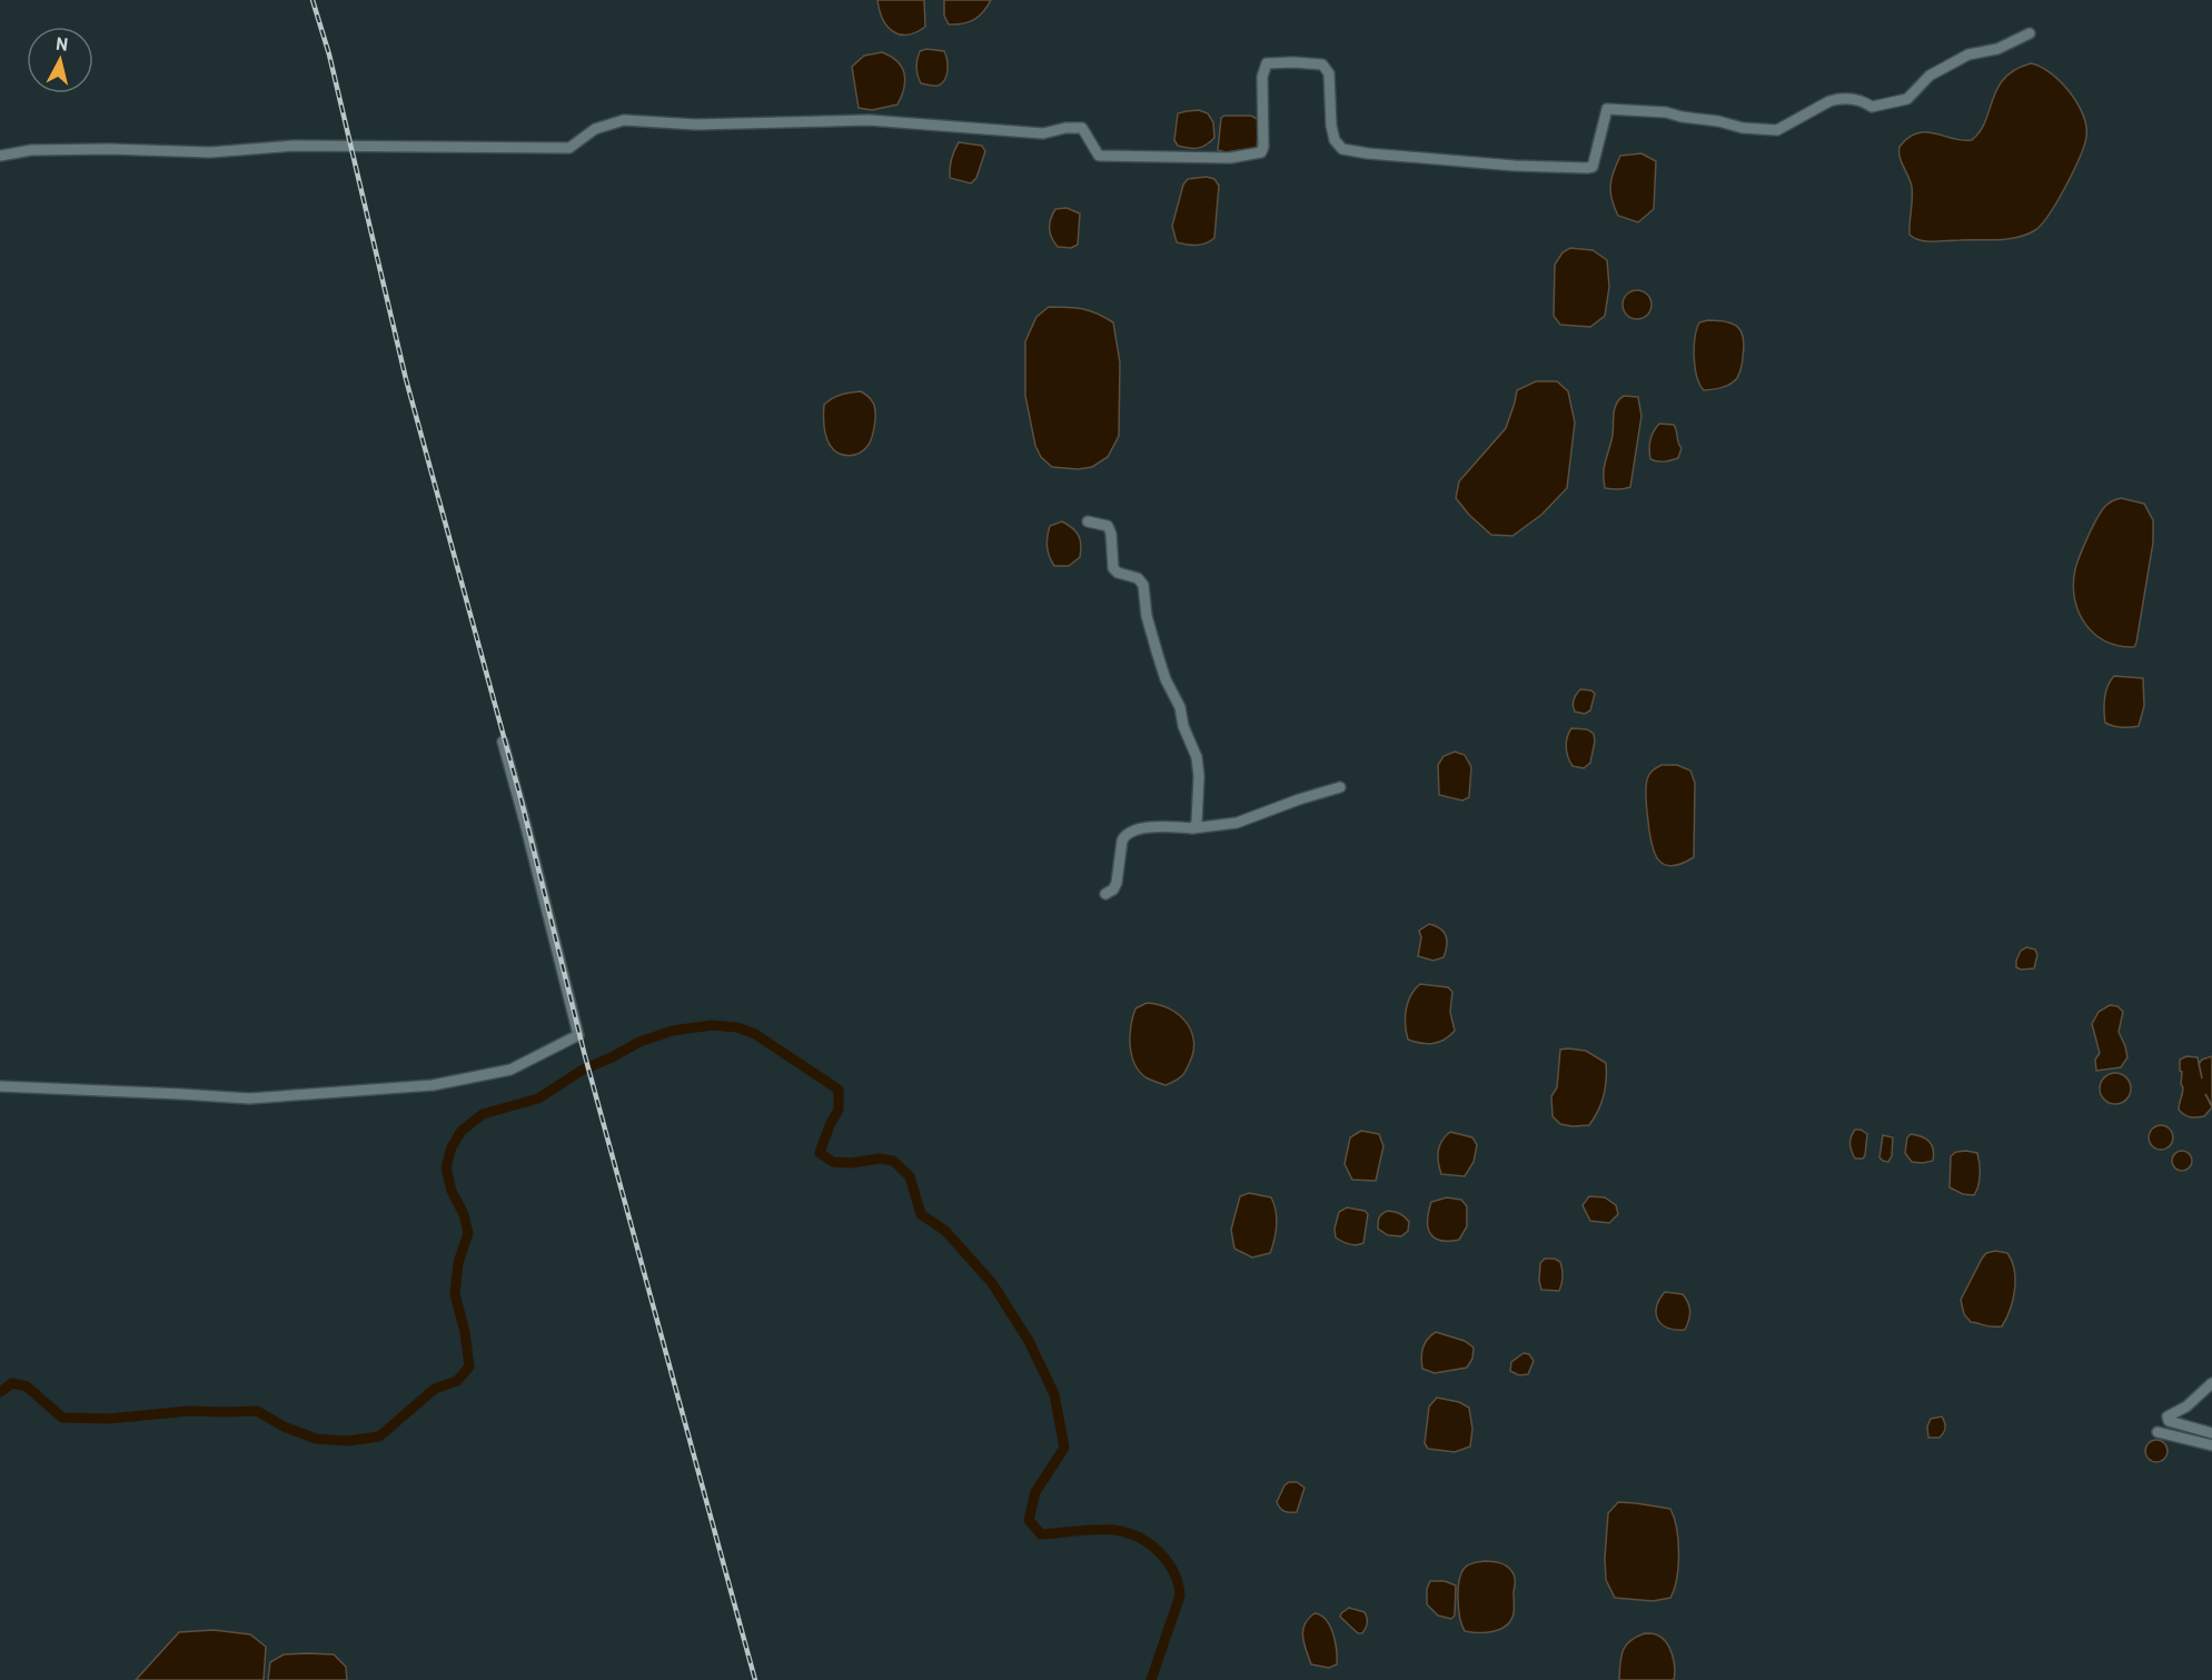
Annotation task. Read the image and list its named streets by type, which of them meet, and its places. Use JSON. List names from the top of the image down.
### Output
{
  "north": "top"
}
